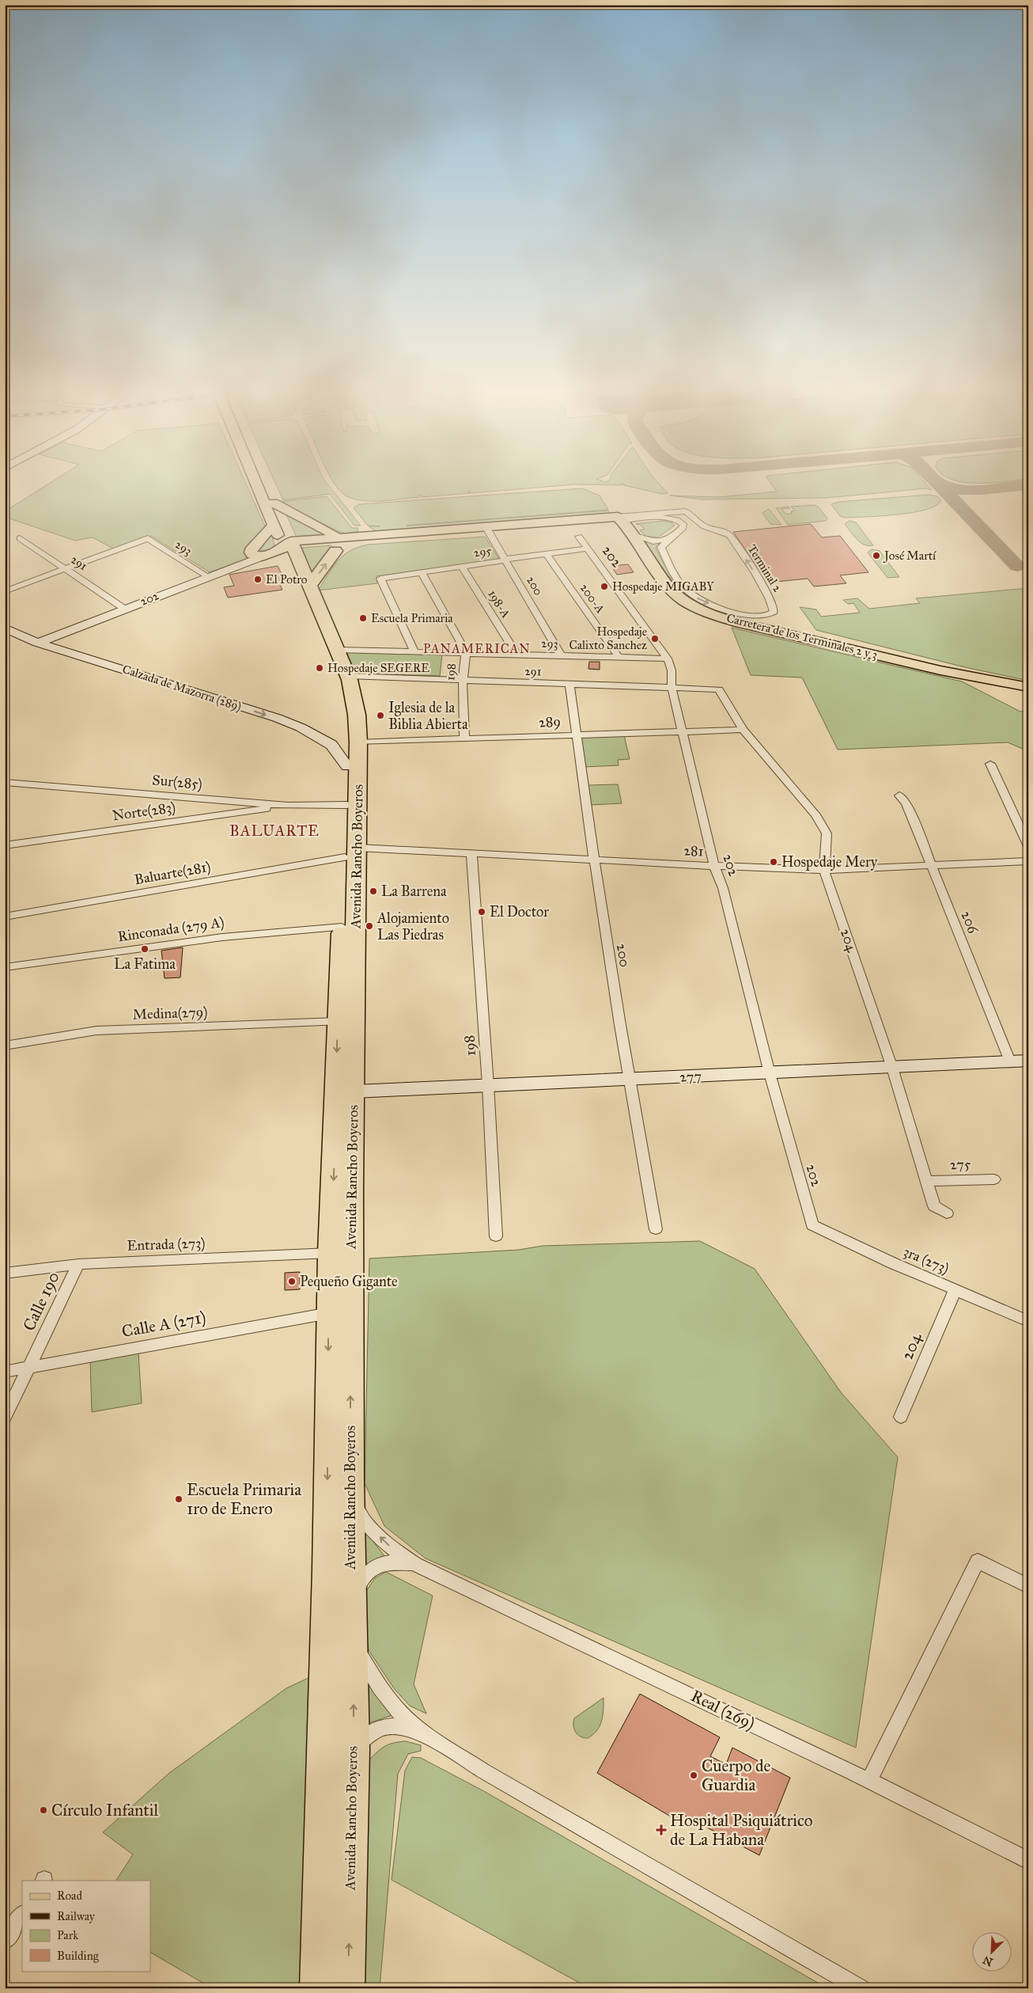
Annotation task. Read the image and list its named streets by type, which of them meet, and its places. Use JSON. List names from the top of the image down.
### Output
{
  "streets": {
    "highway": ["Avenida Rancho Boyeros"],
    "main road": ["Carretera de los Terminales 2 y 3"],
    "street": [
      "293",
      "295",
      "202",
      "291",
      "Terminal 2",
      "200",
      "200-A",
      "198-A",
      "198",
      "Calzada de Mazorra (289)",
      "289",
      "Sur(285)",
      "Norte(283)",
      "281",
      "Baluarte(281)",
      "206",
      "Rinconada (279 A)",
      "204",
      "Medina(279)",
      "277",
      "275",
      "Entrada (273)",
      "3ra (273)",
      "Calle 190",
      "Calle A (271)",
      "Real (269)"
    ]
  },
  "crossings": [
    ["293", "202"],
    ["293", "291"],
    ["293", "200"],
    ["293", "200-A"],
    ["293", "198-A"],
    ["293", "198"],
    ["293", "Avenida Rancho Boyeros"],
    ["295", "202"],
    ["295", "200"],
    ["295", "200-A"],
    ["295", "198-A"],
    ["295", "198"],
    ["202", "291"],
    ["202", "Calzada de Mazorra (289)"],
    ["202", "289"],
    ["202", "281"],
    ["202", "Avenida Rancho Boyeros"],
    ["202", "277"],
    ["202", "3ra (273)"],
    ["291", "200"],
    ["291", "198"],
    ["291", "Avenida Rancho Boyeros"],
    ["291", "204"],
    ["Terminal 2", "Carretera de los Terminales 2 y 3"],
    ["200", "289"],
    ["200", "281"],
    ["200", "277"],
    ["198", "289"],
    ["198", "281"],
    ["198", "277"],
    ["Calzada de Mazorra (289)", "Avenida Rancho Boyeros"],
    ["289", "Avenida Rancho Boyeros"],
    ["289", "204"],
    ["Sur(285)", "Norte(283)"],
    ["Sur(285)", "Avenida Rancho Boyeros"],
    ["281", "Avenida Rancho Boyeros"],
    ["281", "Baluarte(281)"],
    ["281", "206"],
    ["281", "204"],
    ["Avenida Rancho Boyeros", "Baluarte(281)"],
    ["Avenida Rancho Boyeros", "Rinconada (279 A)"],
    ["Avenida Rancho Boyeros", "Medina(279)"],
    ["Avenida Rancho Boyeros", "277"],
    ["Avenida Rancho Boyeros", "Entrada (273)"],
    ["Avenida Rancho Boyeros", "Calle A (271)"],
    ["Avenida Rancho Boyeros", "Real (269)"],
    ["206", "277"],
    ["204", "277"],
    ["204", "275"],
    ["204", "3ra (273)"],
    ["Entrada (273)", "Calle 190"],
    ["Calle 190", "Calle A (271)"]
  ],
  "one_way": ["Calzada de Mazorra (289)"],
  "districts": ["PANAMERICAN", "BALUARTE"],
  "places": {
    "other": [
      "José Martí",
      "El Potro",
      "Hospedaje MIGABY",
      "Escuela Primaria",
      "Hospedaje Calixto Sanchez",
      "Hospedaje SEGERE",
      "Iglesia de la Biblia Abierta",
      "Hospedaje Mery",
      "La Barrena",
      "El Doctor",
      "Alojamiento Las Piedras",
      "La Fatima",
      "Pequeño Gigante",
      "Escuela Primaria 1ro de Enero",
      "Cuerpo de Guardia",
      "Círculo Infantil"
    ],
    "health": ["Hospital Psiquiátrico de La Habana"]
  },
  "legend": [
    "Road",
    "Railway",
    "Park",
    "Building"
  ],
  "north": "bottom left"
}
